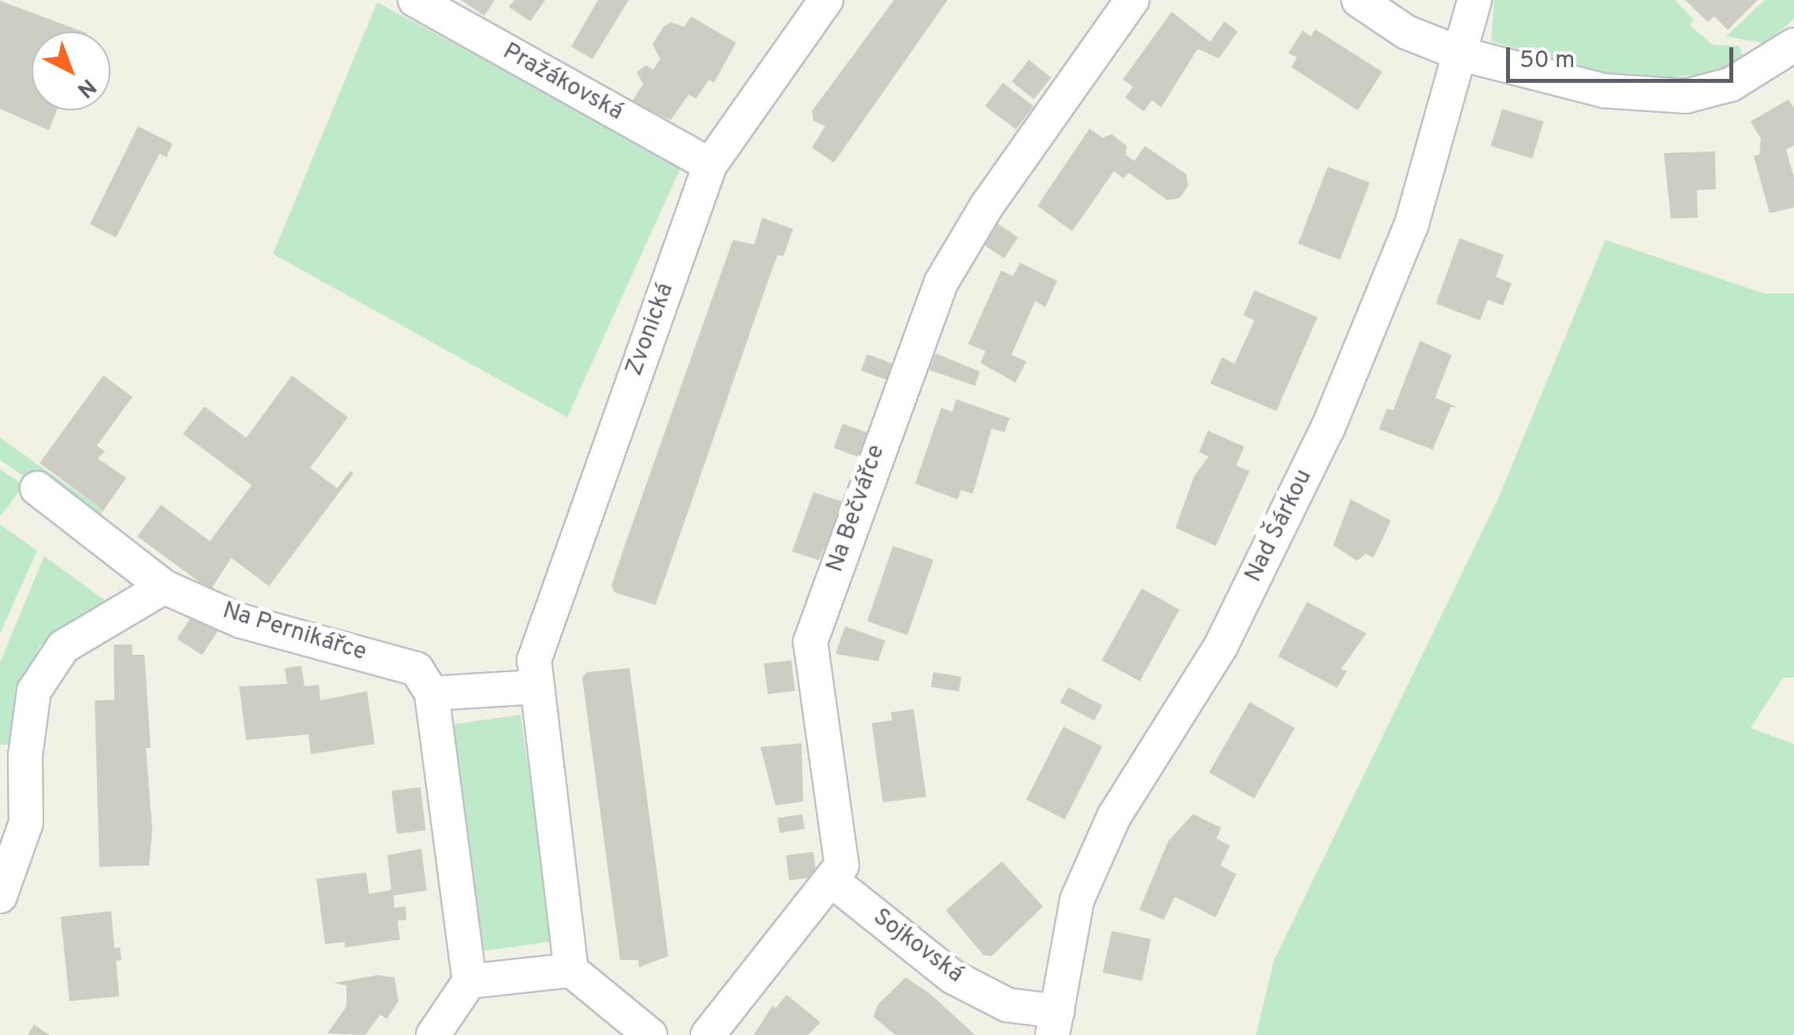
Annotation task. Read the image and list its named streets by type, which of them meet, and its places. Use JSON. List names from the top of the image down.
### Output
{
  "streets": {
    "street": [
      "Pražákovská",
      "Zvonická",
      "Na Bečvářce",
      "Nad Šárkou",
      "Na Pernikářce",
      "Sojkovská"
    ]
  },
  "crossings": [
    ["Pražákovská", "Zvonická"],
    ["Na Bečvářce", "Sojkovská"],
    ["Nad Šárkou", "Sojkovská"]
  ],
  "scale_bar": "50 m",
  "north": "bottom right"
}
